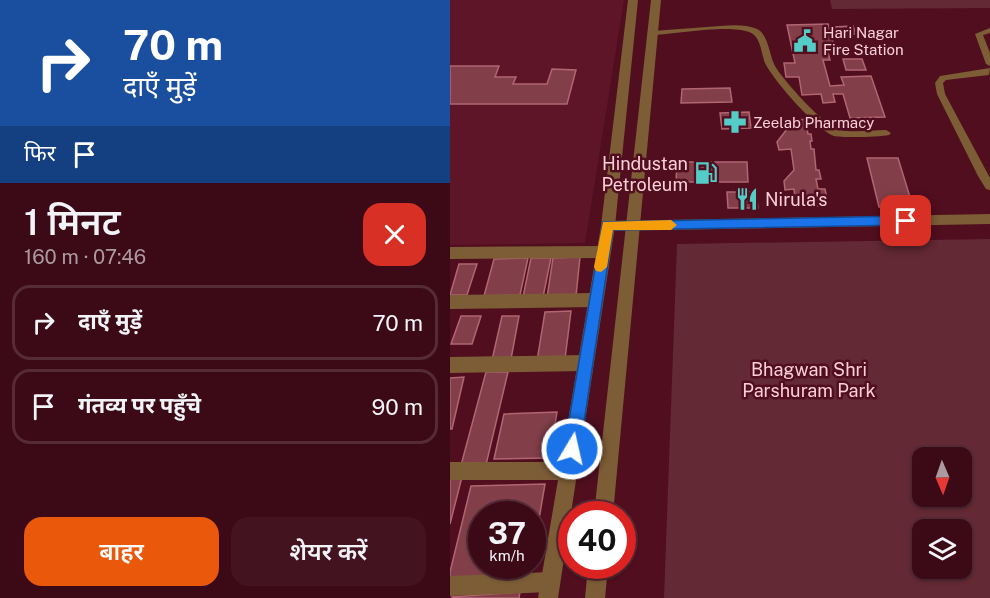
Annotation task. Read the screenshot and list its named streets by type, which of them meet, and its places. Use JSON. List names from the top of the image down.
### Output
{
  "parks": ["Bhagwan Shri Parshuram Park"],
  "places": {
    "public building": ["Hari Nagar Fire Station"],
    "pharmacy": ["Zeelab Pharmacy"],
    "fuel station": ["Hindustan Petroleum"],
    "restaurant": ["Nirula's"]
  },
  "north": "bottom",
  "page": {
    "turn": ["70 m", "दाएँ मुड़ें"],
    "then": "फिर",
    "heading": ["1 मिनट", "160 m · 07:46"],
    "list": [
      {
        "name": "दाएँ मुड़ें",
        "value": "70 m"
      },
      {
        "name": "गंतव्य पर पहुँचे",
        "value": "90 m"
      }
    ],
    "speed": "37 km/h",
    "limit": "40",
    "buttons": ["बाहर", "शेयर करें"]
  }
}
